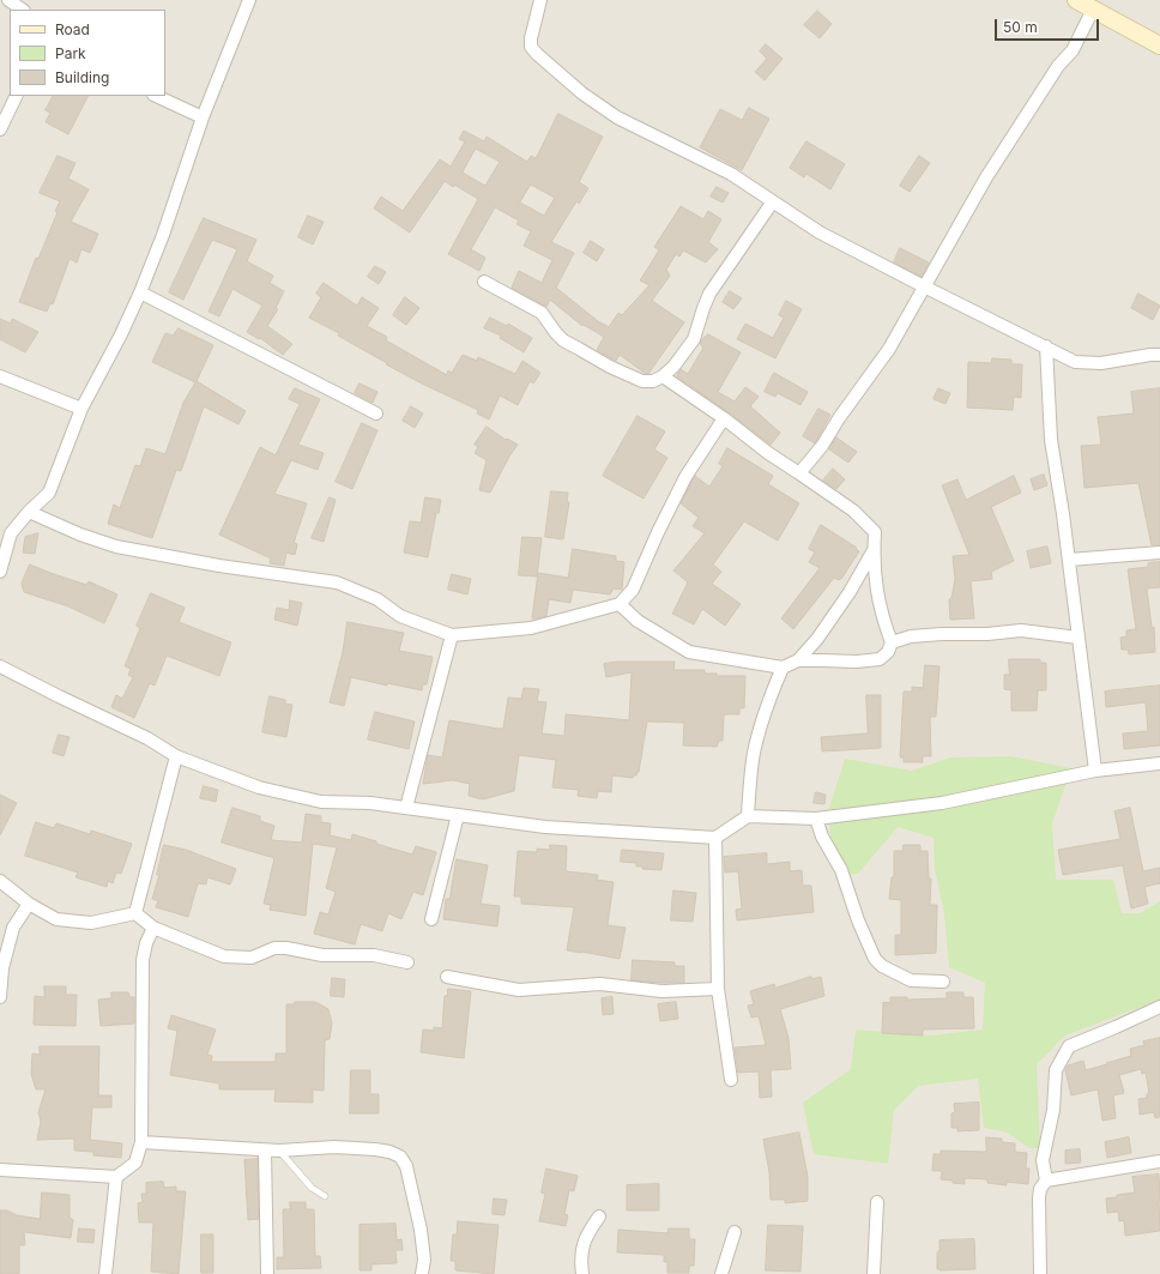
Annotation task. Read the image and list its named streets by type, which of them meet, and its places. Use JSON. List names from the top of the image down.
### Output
{
  "legend": ["Road", "Park", "Building"],
  "scale_bar": "50 m"
}
